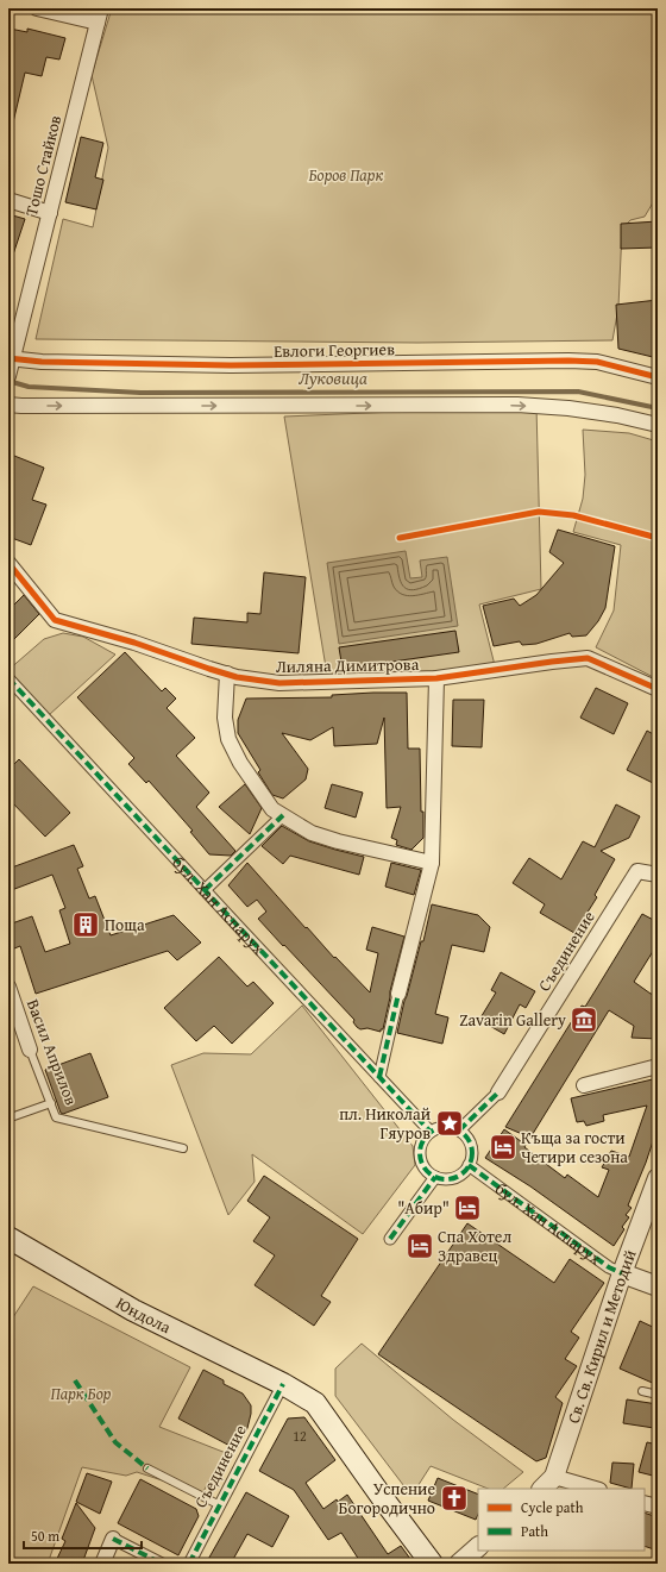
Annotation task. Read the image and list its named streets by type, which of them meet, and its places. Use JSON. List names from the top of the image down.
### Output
{
  "streets": {
    "main road": ["Юндола"],
    "street": [
      "Тошо Стайков",
      "Евлоги Георгиев",
      "Лиляна Димитрова",
      "бул. Хан Аспарух",
      "Съединение",
      "Васил Априлов",
      "Св. Св. Кирил и Методий"
    ]
  },
  "crossings": [
    ["Тошо Стайков", "Евлоги Георгиев"],
    ["бул. Хан Аспарух", "Съединение"],
    ["бул. Хан Аспарух", "Св. Св. Кирил и Методий"],
    ["Съединение", "Юндола"]
  ],
  "water": ["Луковица"],
  "parks": ["Боров Парк", "Парк Бор"],
  "places": {
    "building": ["Поща"],
    "museum": ["Zavarin Gallery"],
    "place": ["пл. Николай Гяуров"],
    "hotel": ["Къща за гости Четири сезона", "\"Абир\"", "Спа Хотел Здравец"],
    "church": ["Успение Богородично"]
  },
  "house_numbers": ["12"],
  "legend": ["Cycle path", "Path"],
  "scale_bar": "50 m"
}
